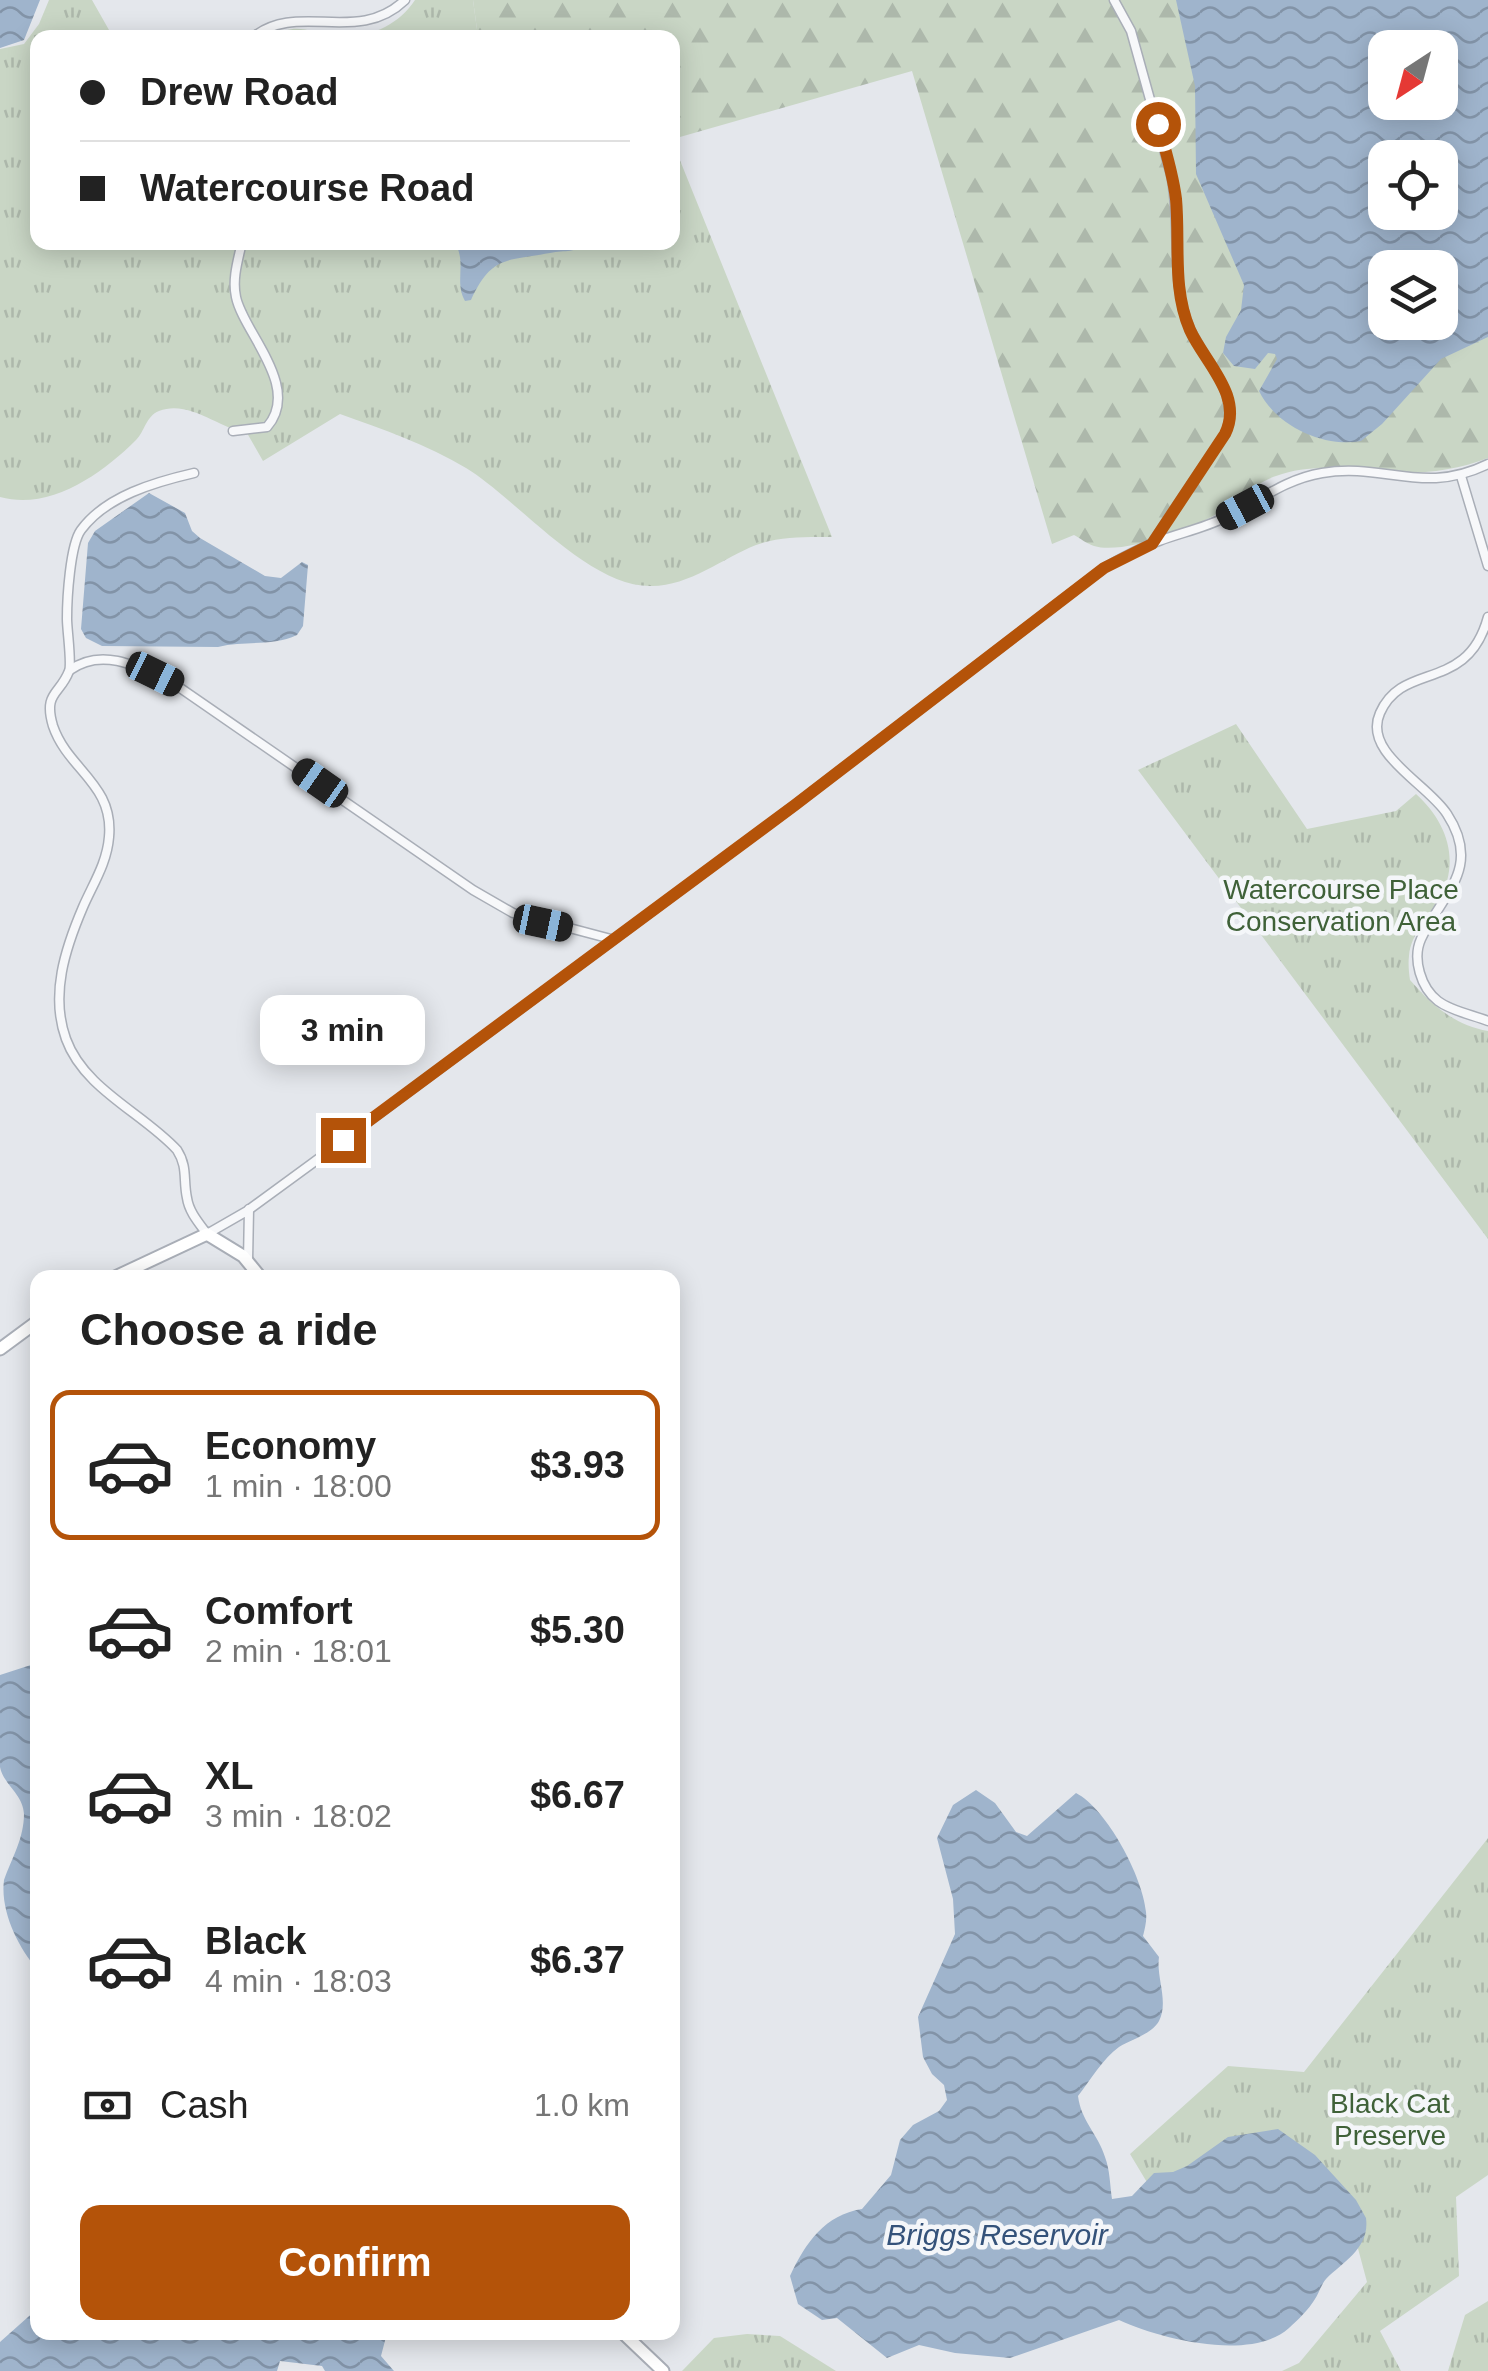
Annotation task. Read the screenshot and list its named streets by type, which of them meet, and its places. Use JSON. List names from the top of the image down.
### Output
{
  "water": ["Briggs Reservoir"],
  "parks": ["Watercourse Place Conservation Area", "Black Cat Preserve"],
  "north": "bottom left",
  "page": {
    "banner": ["Drew Road", "Watercourse Road"],
    "bubble": "3 min",
    "heading": "Choose a ride",
    "list": [
      {
        "name": "Economy",
        "note": "1 min · 18:00",
        "value": "$3.93"
      },
      {
        "name": "Comfort",
        "note": "2 min · 18:01",
        "value": "$5.30"
      },
      {
        "name": "XL",
        "note": "3 min · 18:02",
        "value": "$6.67"
      },
      {
        "name": "Black",
        "note": "4 min · 18:03",
        "value": "$6.37"
      }
    ],
    "pay": ["Cash", "1.0 km"],
    "buttons": "Confirm"
  }
}
